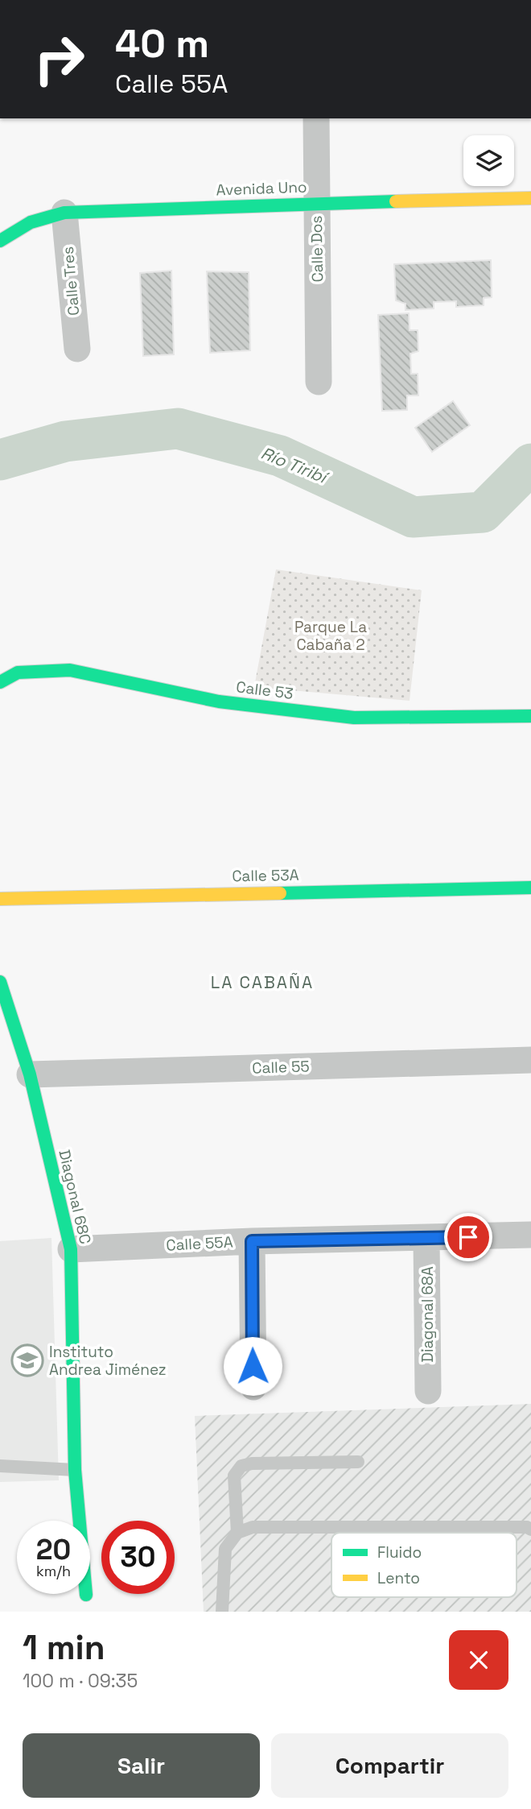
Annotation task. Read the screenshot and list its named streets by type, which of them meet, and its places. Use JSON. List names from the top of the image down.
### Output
{
  "streets": {
    "street": [
      "Avenida Uno",
      "Calle Dos",
      "Calle Tres",
      "Calle 53",
      "Calle 53A",
      "Calle 55",
      "Diagonal 68C",
      "Calle 55A",
      "Diagonal 68A"
    ]
  },
  "crossings": [
    ["Avenida Uno", "Calle Dos"],
    ["Avenida Uno", "Calle Tres"],
    ["Calle 55", "Diagonal 68C"],
    ["Diagonal 68C", "Calle 55A"],
    ["Calle 55A", "Diagonal 68A"]
  ],
  "districts": ["LA CABAÑA"],
  "water": ["Río Tiribí"],
  "parks": ["Parque La Cabaña 2"],
  "places": {
    "school or university": ["Instituto Andrea Jiménez"]
  },
  "legend": ["Fluido", "Lento"],
  "page": {
    "turn": ["40 m", "Calle 55A"],
    "speed": "20 km/h",
    "limit": "30",
    "heading": ["1 min", "100 m · 09:35"],
    "buttons": ["Salir", "Compartir"]
  }
}
